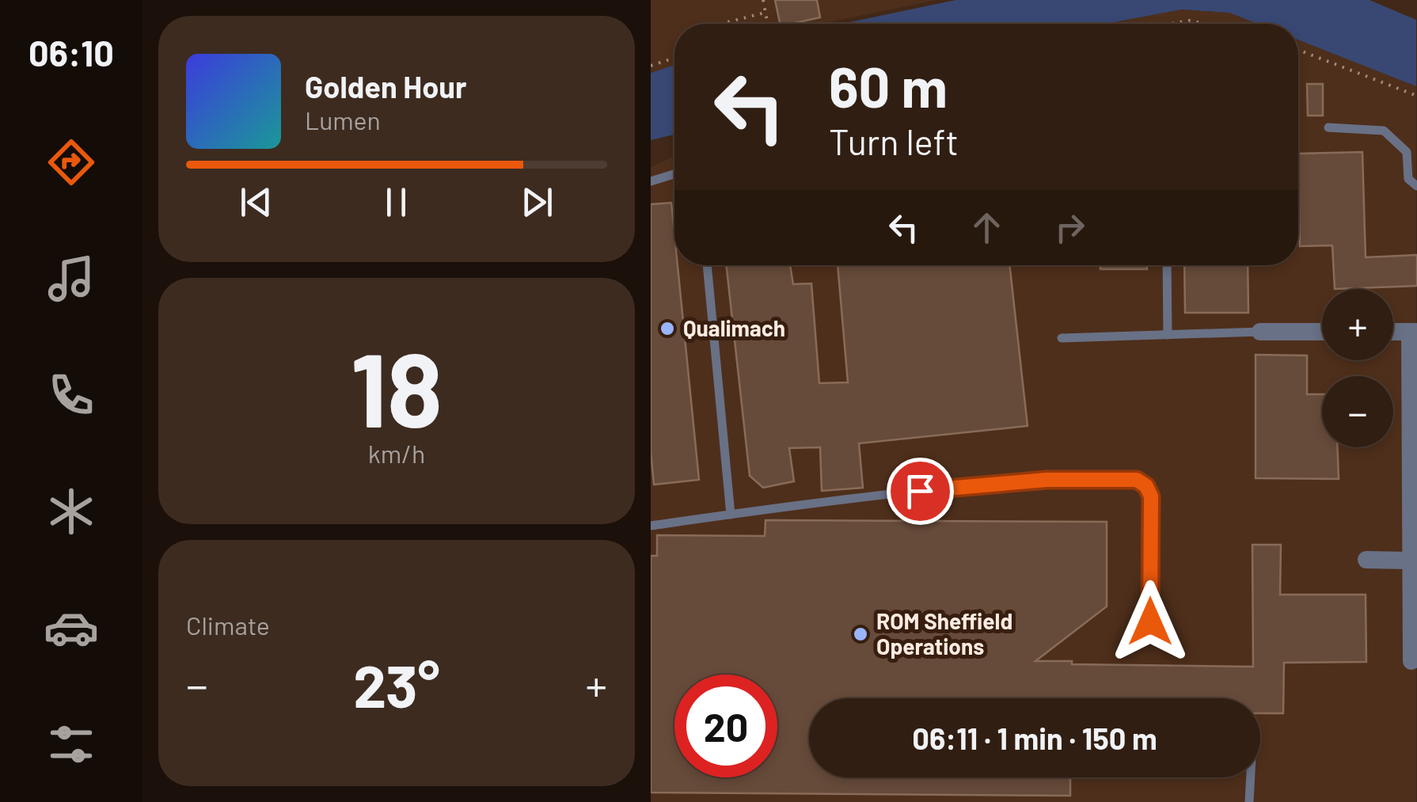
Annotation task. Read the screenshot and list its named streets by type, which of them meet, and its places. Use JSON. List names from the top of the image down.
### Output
{
  "places": ["Qualimach", "ROM Sheffield Operations"],
  "page": {
    "tabs": "06:10",
    "turn": ["60 m", "Turn left"],
    "song": ["Golden Hour", "Lumen"],
    "tile": [
      ["18", "km/h"],
      "Climate"
    ],
    "map_buttons": ["+", "−"],
    "heat": ["−", "23°", "+"],
    "limit": "20",
    "trip": "06:11 · 1 min · 150 m"
  }
}
